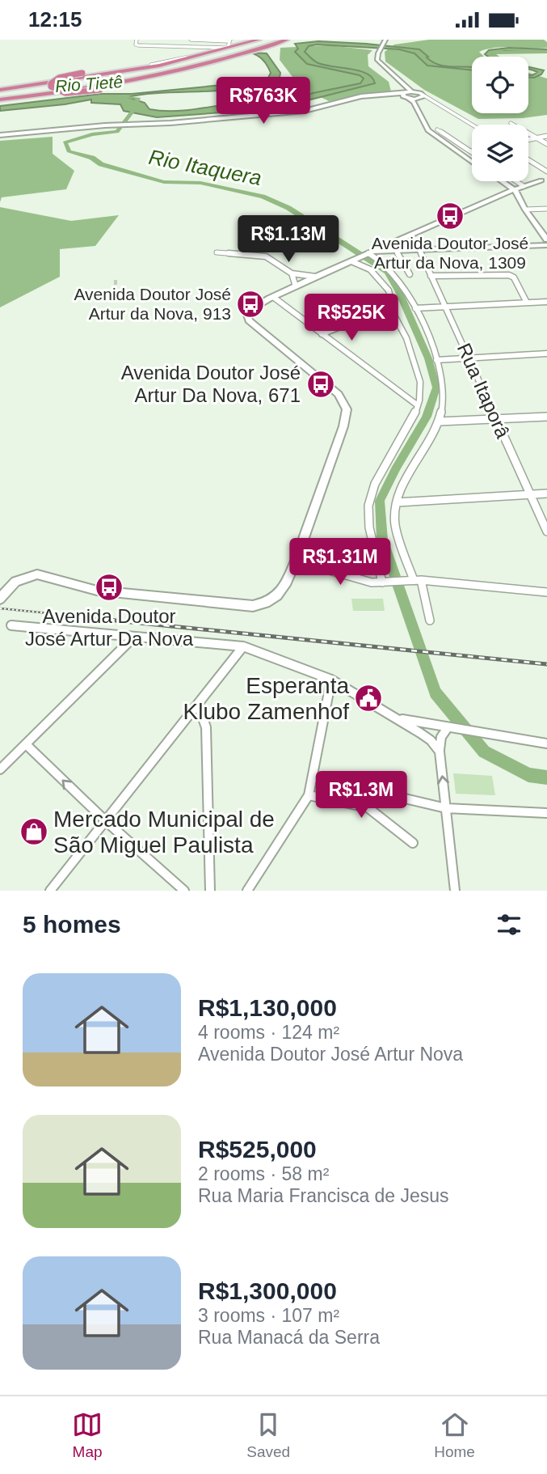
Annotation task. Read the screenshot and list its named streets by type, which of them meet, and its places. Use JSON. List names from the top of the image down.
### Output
{
  "streets": {
    "street": ["Rua Itaporâ"]
  },
  "water": ["Rio Tietê", "Rio Itaquera"],
  "places": {
    "bus stop": [
      "Avenida Doutor José Artur da Nova, 1309",
      "Avenida Doutor José Artur da Nova, 913",
      "Avenida Doutor José Artur Da Nova, 671",
      "Avenida Doutor José Artur Da Nova"
    ],
    "public building": ["Esperanta Klubo Zamenhof"],
    "shop": ["Mercado Municipal de São Miguel Paulista"]
  },
  "page": {
    "status": "12:15",
    "price": [
      "R$763K",
      "R$1.13M",
      "R$525K",
      "R$1.31M",
      "R$1.3M"
    ],
    "heading": "5 homes",
    "list": [
      {
        "name": "R$1,130,000",
        "note": "4 rooms · 124 m² · Avenida Doutor José Artur Nova"
      },
      {
        "name": "R$525,000",
        "note": "2 rooms · 58 m² · Rua Maria Francisca de Jesus"
      },
      {
        "name": "R$1,300,000",
        "note": "3 rooms · 107 m² · Rua Manacá da Serra"
      }
    ],
    "tabs": ["Map", "Saved", "Home"]
  }
}
